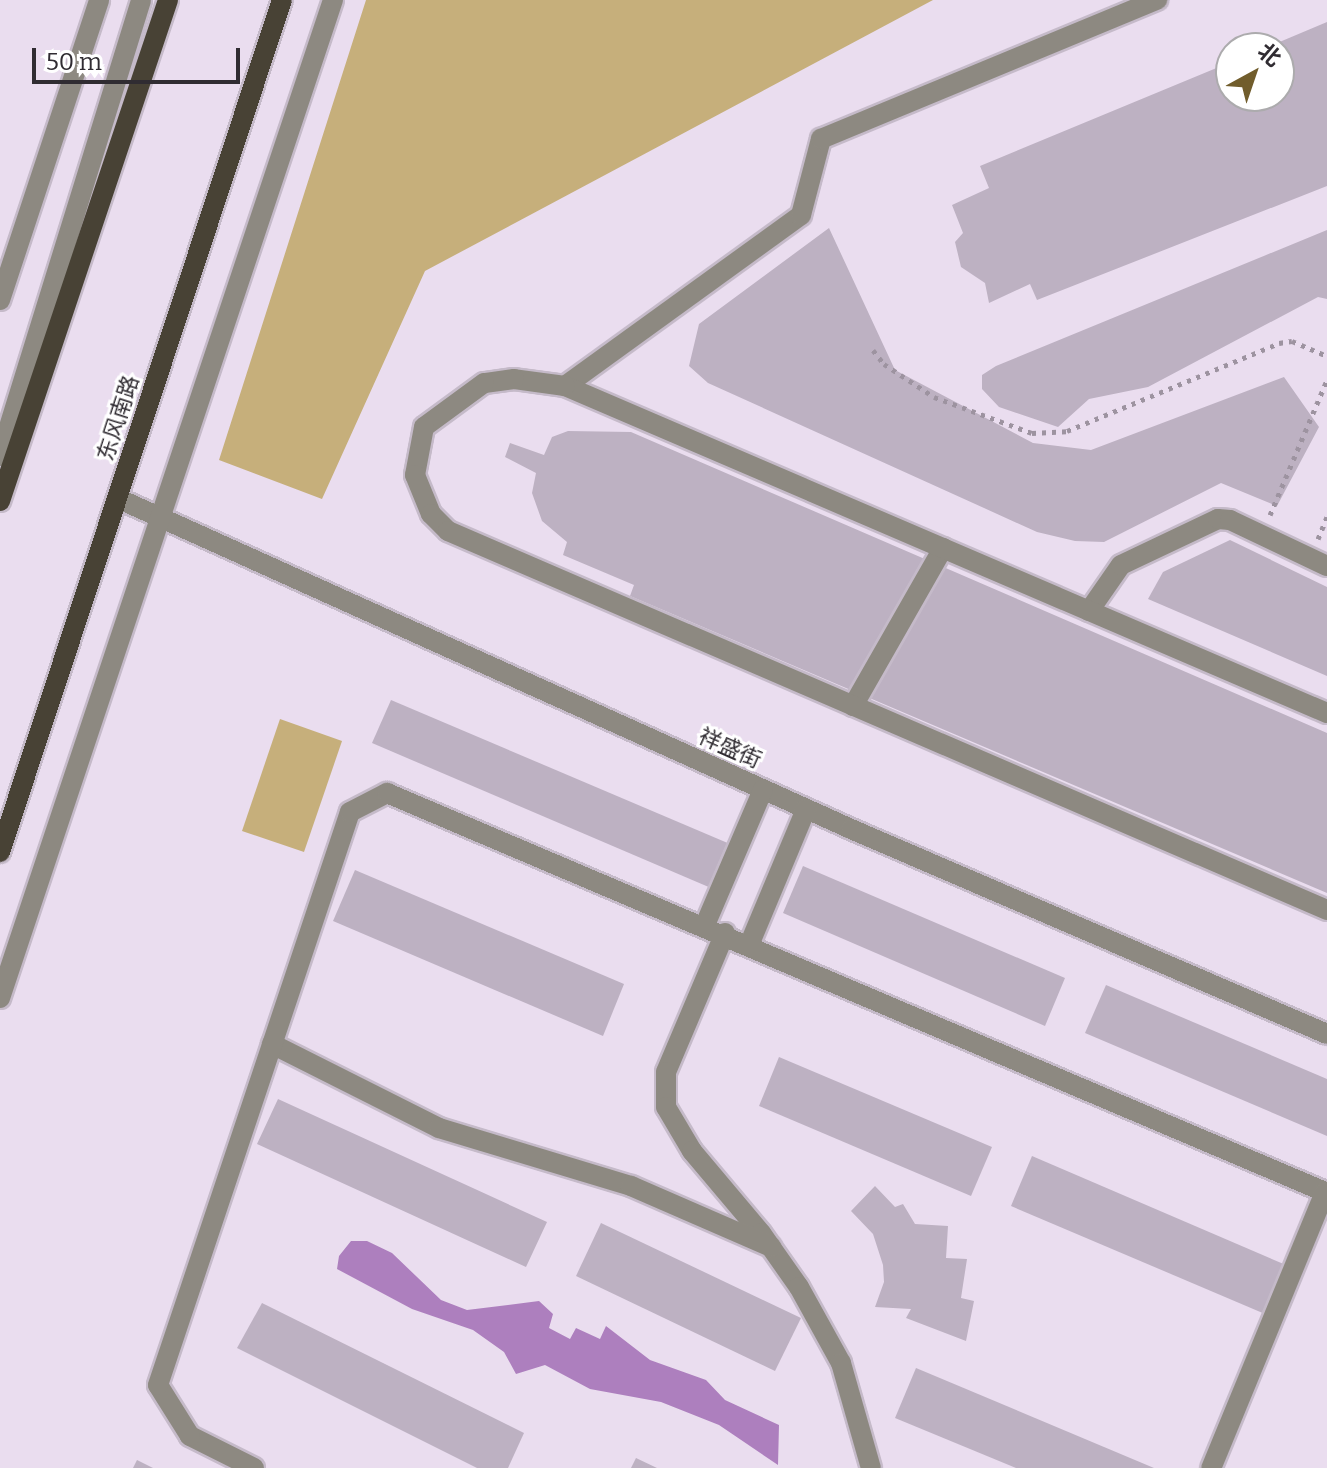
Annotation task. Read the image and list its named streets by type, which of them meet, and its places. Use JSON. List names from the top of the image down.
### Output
{
  "streets": {
    "main road": ["东风南路"],
    "street": ["祥盛街"]
  },
  "crossings": [
    ["东风南路", "祥盛街"]
  ],
  "scale_bar": "50 m",
  "north": "top right"
}
